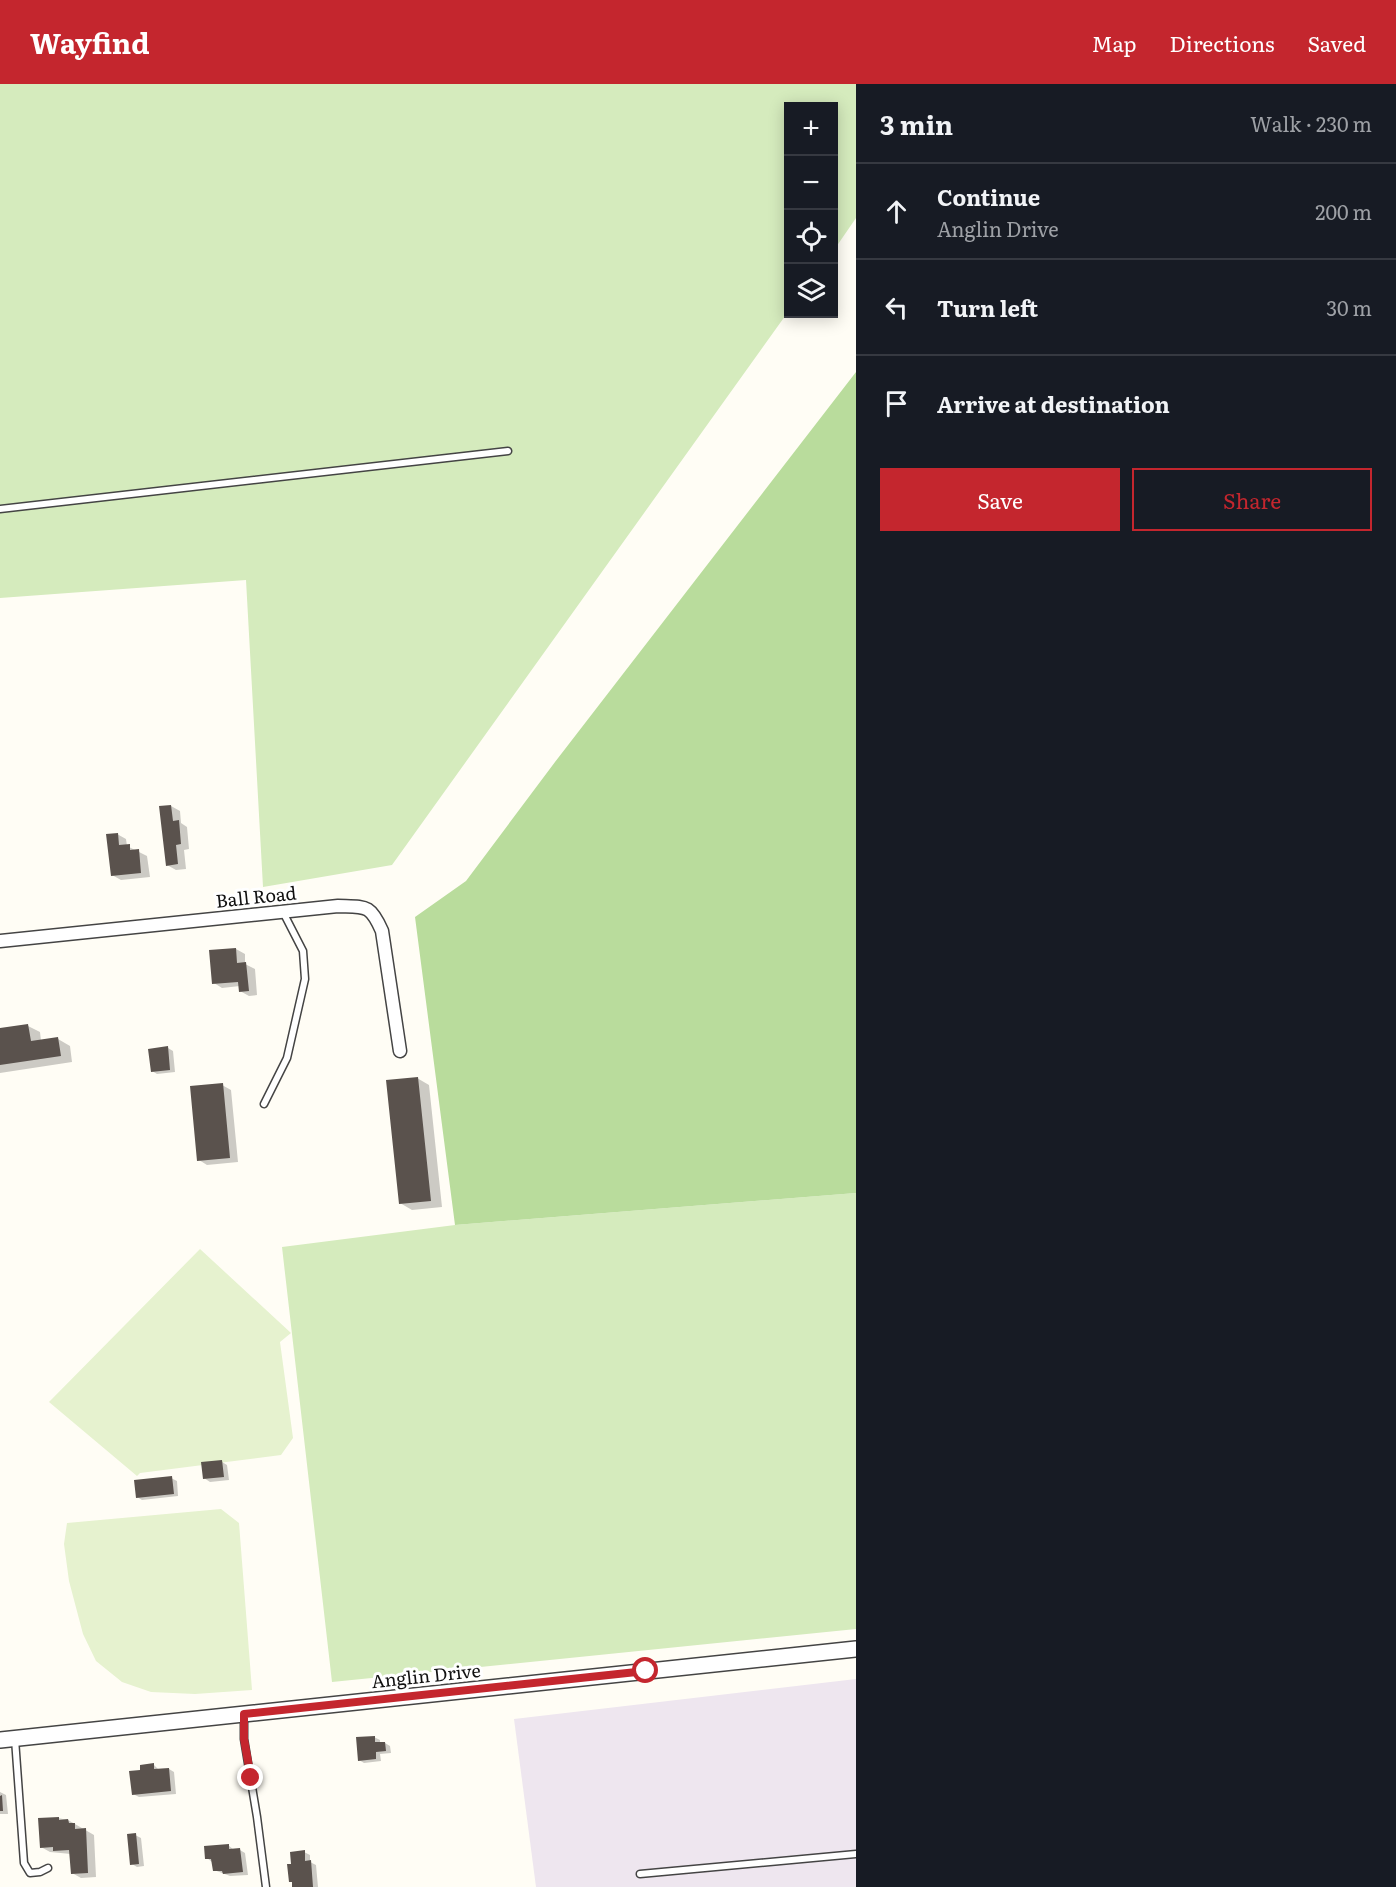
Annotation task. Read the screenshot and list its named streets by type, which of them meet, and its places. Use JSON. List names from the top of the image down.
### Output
{
  "streets": {
    "street": ["Ball Road", "Anglin Drive"]
  },
  "page": {
    "header": "Wayfind",
    "nav": ["Map", "Directions", "Saved"],
    "heading": ["3 min", "Walk · 230 m"],
    "map_buttons": ["+", "−"],
    "list": [
      ["Continue", "Anglin Drive", "200 m"],
      ["Turn left", "30 m"],
      "Arrive at destination"
    ],
    "buttons": ["Save", "Share"]
  }
}
